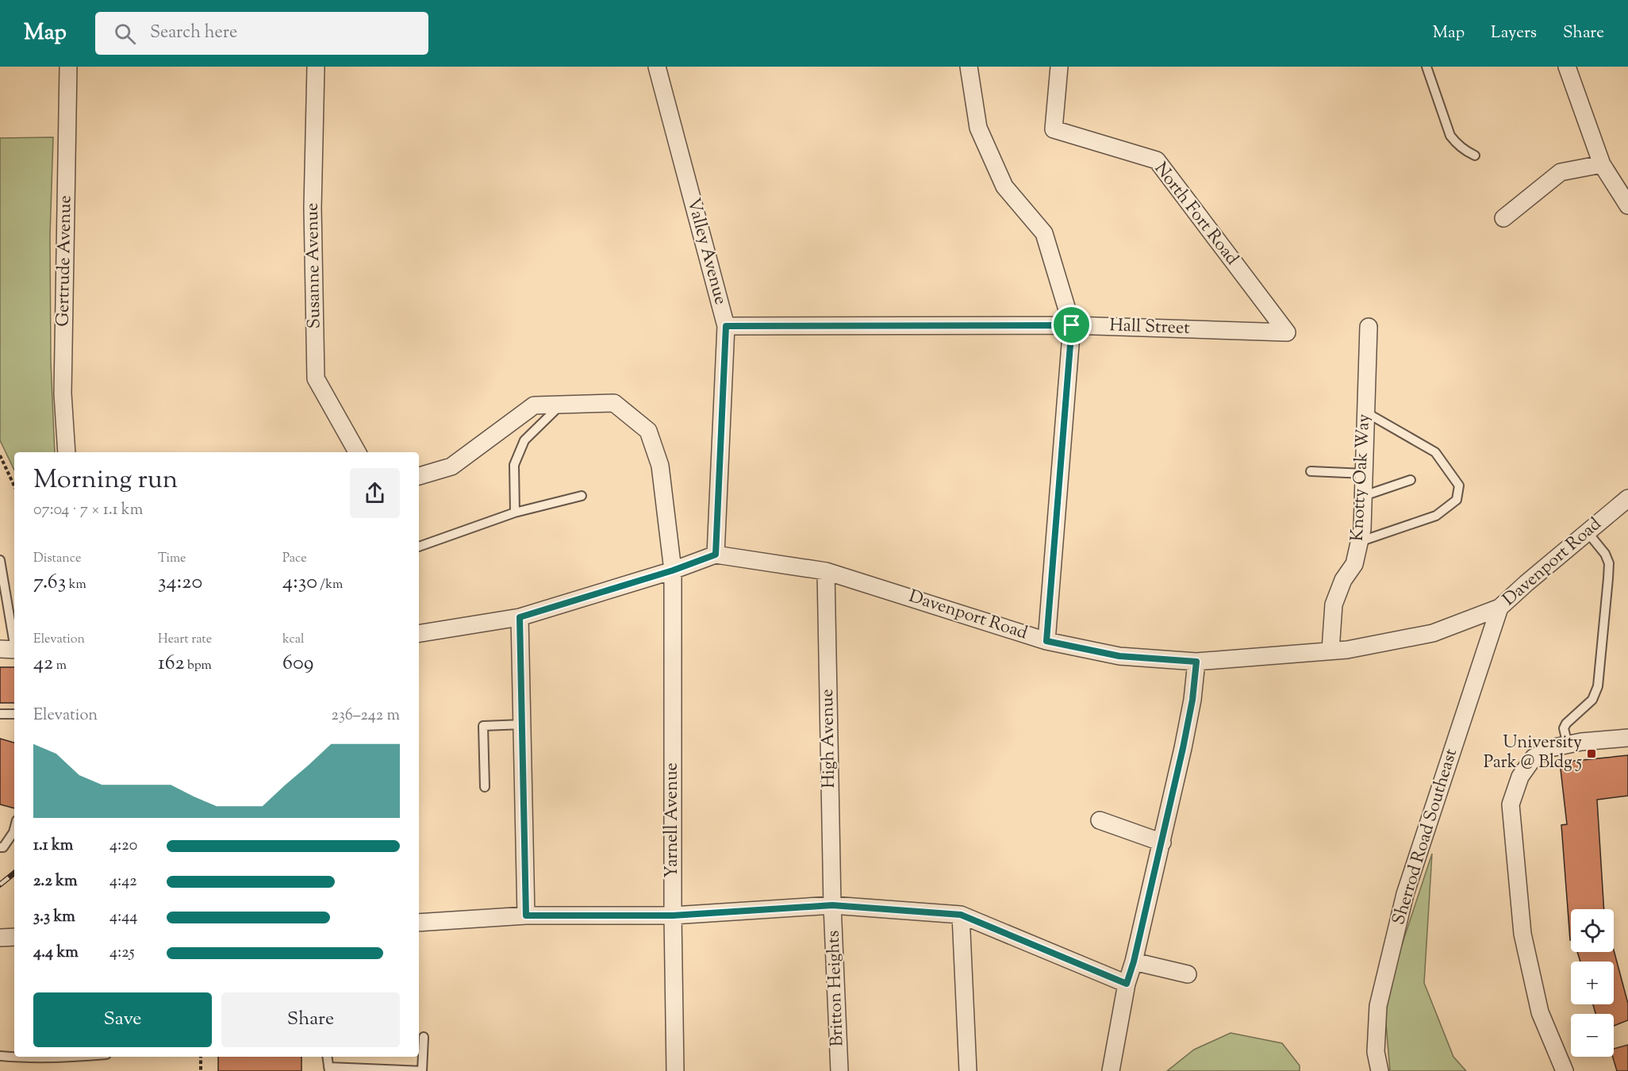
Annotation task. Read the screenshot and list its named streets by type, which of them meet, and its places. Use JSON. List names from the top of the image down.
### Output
{
  "streets": {
    "street": [
      "North Fort Road",
      "Valley Avenue",
      "Gertrude Avenue",
      "Susanne Avenue",
      "Hall Street",
      "Knotty Oak Way",
      "Davenport Road",
      "High Avenue",
      "Yarnell Avenue",
      "Sherrod Road Southeast",
      "Britton Heights"
    ]
  },
  "crossings": [
    ["North Fort Road", "Hall Street"],
    ["Valley Avenue", "Hall Street"],
    ["Valley Avenue", "Davenport Road"],
    ["Knotty Oak Way", "Davenport Road"],
    ["Davenport Road", "High Avenue"],
    ["Davenport Road", "Yarnell Avenue"],
    ["Davenport Road", "Sherrod Road Southeast"],
    ["High Avenue", "Britton Heights"]
  ],
  "places": {
    "transit": ["University Park @ Bldg 5"]
  },
  "page": {
    "header": "Map",
    "search": "Search here",
    "nav": ["Map", "Layers", "Share"],
    "heading": ["Morning run", "07:04 · 7 × 1.1 km"],
    "stats": [
      ["Distance", "7.63 km"],
      ["Time", "34:20"],
      ["Pace", "4:30 /km"],
      ["Elevation", "42 m"],
      ["Heart rate", "162 bpm"],
      ["kcal", "609"]
    ],
    "chart": ["Elevation", "236–242 m"],
    "list": [
      {
        "name": "1.1 km",
        "note": "4:20"
      },
      {
        "name": "2.2 km",
        "note": "4:42"
      },
      {
        "name": "3.3 km",
        "note": "4:44"
      },
      {
        "name": "4.4 km",
        "note": "4:25"
      }
    ],
    "map_buttons": ["+", "−"],
    "buttons": ["Save", "Share"]
  }
}
